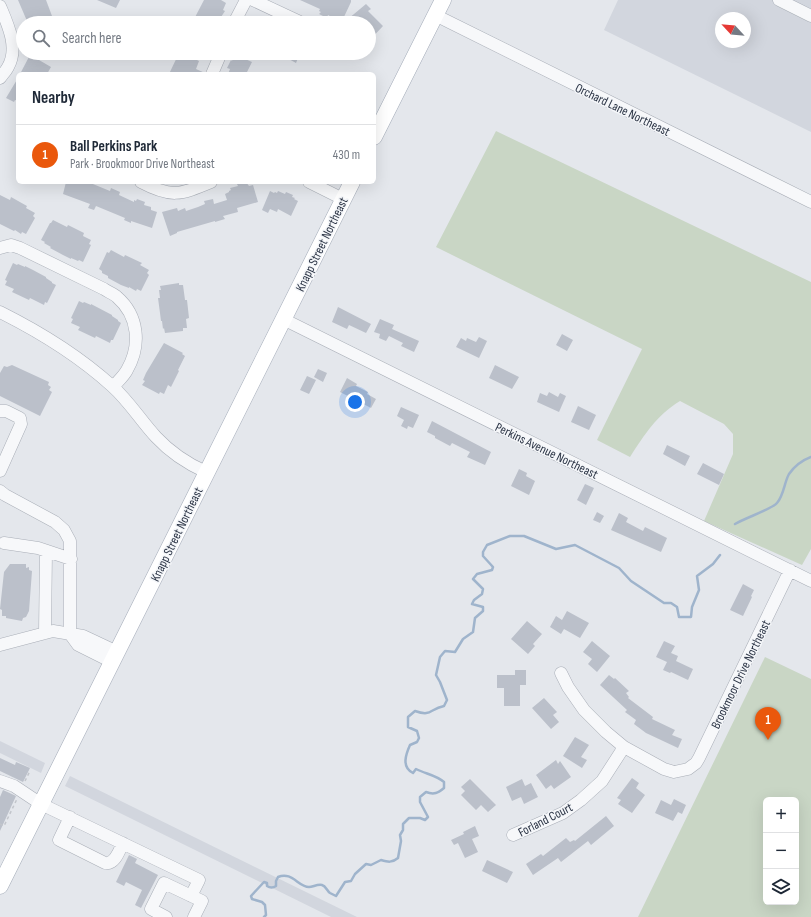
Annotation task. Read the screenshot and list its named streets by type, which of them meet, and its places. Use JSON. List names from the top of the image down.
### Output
{
  "streets": {
    "main road": ["Knapp Street Northeast"],
    "street": [
      "Orchard Lane Northeast",
      "Perkins Avenue Northeast",
      "Brookmoor Drive Northeast",
      "Forland Court"
    ]
  },
  "crossings": [
    ["Knapp Street Northeast", "Perkins Avenue Northeast"],
    ["Perkins Avenue Northeast", "Brookmoor Drive Northeast"],
    ["Brookmoor Drive Northeast", "Forland Court"]
  ],
  "north": "top left",
  "page": {
    "search": "Search here",
    "heading": "Nearby",
    "list": [
      {
        "mark": "1",
        "name": "Ball Perkins Park",
        "note": "Park · Brookmoor Drive Northeast",
        "value": "430 m"
      }
    ],
    "pins": "1",
    "map_buttons": ["+", "−"]
  }
}
